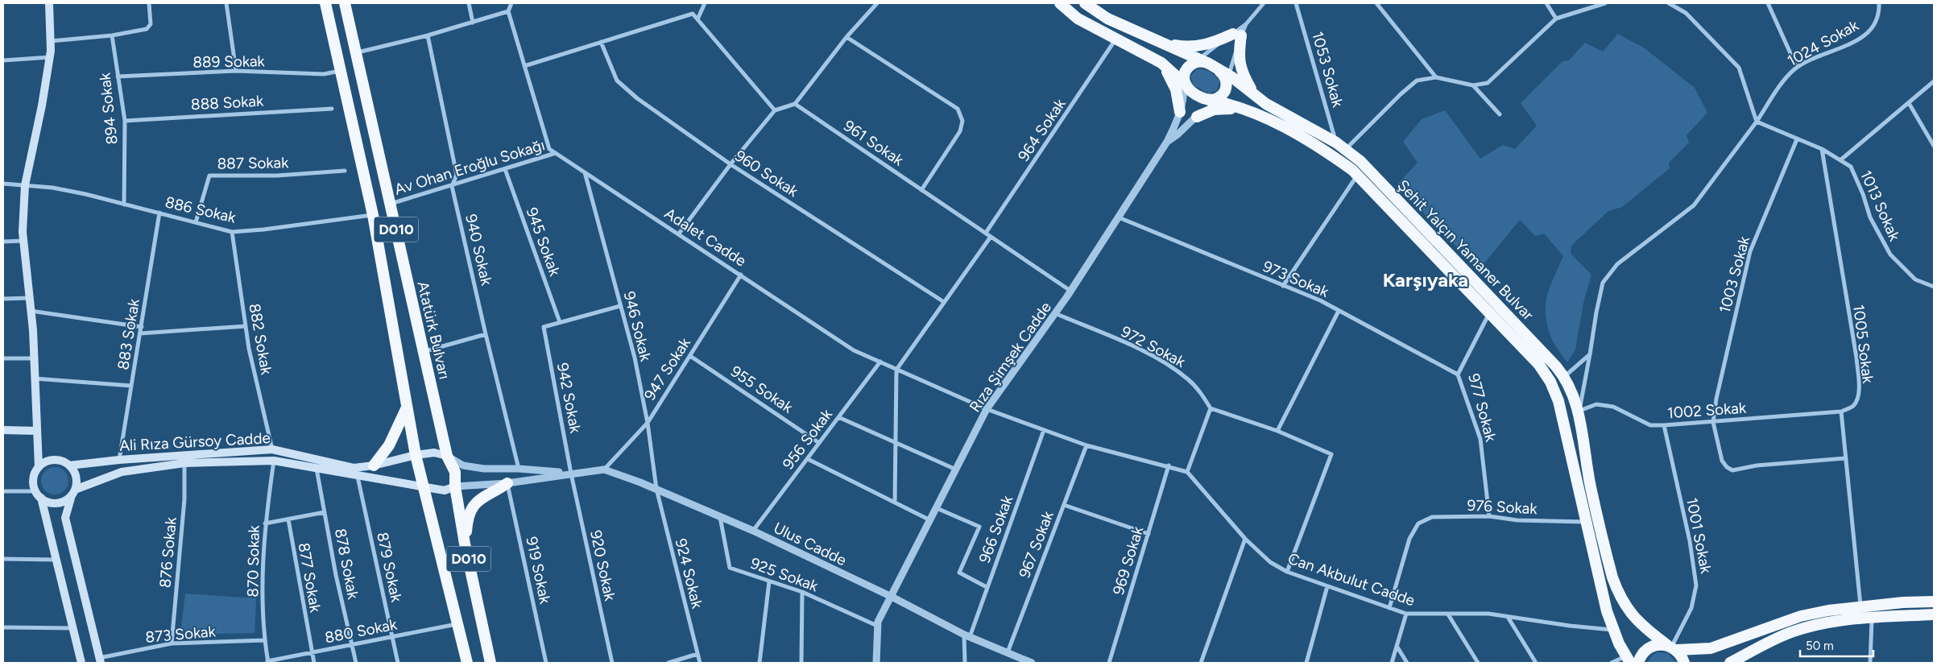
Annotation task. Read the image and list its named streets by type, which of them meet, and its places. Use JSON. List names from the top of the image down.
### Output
{
  "streets": {
    "highway": ["D010", "Şehit Yalçın Yamaner Bulvar", "Atatürk Bulvarı"],
    "main road": ["Ali Rıza Gürsoy Cadde"],
    "street": [
      "1024 Sokak",
      "889 Sokak",
      "1053 Sokak",
      "888 Sokak",
      "894 Sokak",
      "964 Sokak",
      "961 Sokak",
      "887 Sokak",
      "Av Ohan Eroğlu Sokağı",
      "960 Sokak",
      "1013 Sokak",
      "886 Sokak",
      "Adalet Cadde",
      "945 Sokak",
      "940 Sokak",
      "1003 Sokak",
      "973 Sokak",
      "946 Sokak",
      "883 Sokak",
      "882 Sokak",
      "1005 Sokak",
      "972 Sokak",
      "Rıza Şimşek Cadde",
      "947 Sokak",
      "955 Sokak",
      "942 Sokak",
      "977 Sokak",
      "1002 Sokak",
      "956 Sokak",
      "976 Sokak",
      "966 Sokak",
      "1001 Sokak",
      "Ulus Cadde",
      "967 Sokak",
      "876 Sokak",
      "969 Sokak",
      "870 Sokak",
      "878 Sokak",
      "920 Sokak",
      "879 Sokak",
      "919 Sokak",
      "924 Sokak",
      "925 Sokak",
      "877 Sokak",
      "Can Akbulut Cadde",
      "880 Sokak",
      "873 Sokak"
    ]
  },
  "crossings": [
    ["1024 Sokak", "1013 Sokak"],
    ["1024 Sokak", "Şehit Yalçın Yamaner Bulvar"],
    ["1024 Sokak", "1002 Sokak"],
    ["889 Sokak", "894 Sokak"],
    ["889 Sokak", "D010"],
    ["1053 Sokak", "Şehit Yalçın Yamaner Bulvar"],
    ["888 Sokak", "894 Sokak"],
    ["894 Sokak", "886 Sokak"],
    ["964 Sokak", "961 Sokak"],
    ["961 Sokak", "Rıza Şimşek Cadde"],
    ["887 Sokak", "886 Sokak"],
    ["Av Ohan Eroğlu Sokağı", "Adalet Cadde"],
    ["Av Ohan Eroğlu Sokağı", "945 Sokak"],
    ["Av Ohan Eroğlu Sokağı", "940 Sokak"],
    ["Av Ohan Eroğlu Sokağı", "Atatürk Bulvarı"],
    ["1013 Sokak", "1003 Sokak"],
    ["1013 Sokak", "1005 Sokak"],
    ["886 Sokak", "D010"],
    ["886 Sokak", "883 Sokak"],
    ["886 Sokak", "882 Sokak"],
    ["D010", "Ali Rıza Gürsoy Cadde"],
    ["D010", "880 Sokak"],
    ["Adalet Cadde", "946 Sokak"],
    ["Adalet Cadde", "Rıza Şimşek Cadde"],
    ["Adalet Cadde", "947 Sokak"],
    ["Adalet Cadde", "956 Sokak"],
    ["Adalet Cadde", "Can Akbulut Cadde"],
    ["945 Sokak", "942 Sokak"],
    ["940 Sokak", "Ulus Cadde"],
    ["Şehit Yalçın Yamaner Bulvar", "Rıza Şimşek Cadde"],
    ["Şehit Yalçın Yamaner Bulvar", "977 Sokak"],
    ["Şehit Yalçın Yamaner Bulvar", "1002 Sokak"],
    ["Şehit Yalçın Yamaner Bulvar", "976 Sokak"],
    ["Şehit Yalçın Yamaner Bulvar", "1001 Sokak"],
    ["Şehit Yalçın Yamaner Bulvar", "Can Akbulut Cadde"],
    ["1003 Sokak", "1002 Sokak"],
    ["973 Sokak", "Rıza Şimşek Cadde"],
    ["973 Sokak", "977 Sokak"],
    ["946 Sokak", "947 Sokak"],
    ["946 Sokak", "Ulus Cadde"],
    ["946 Sokak", "924 Sokak"],
    ["Atatürk Bulvarı", "Ali Rıza Gürsoy Cadde"],
    ["Atatürk Bulvarı", "Ulus Cadde"],
    ["883 Sokak", "Ali Rıza Gürsoy Cadde"],
    ["882 Sokak", "Ali Rıza Gürsoy Cadde"],
    ["1005 Sokak", "1002 Sokak"],
    ["972 Sokak", "Rıza Şimşek Cadde"],
    ["Rıza Şimşek Cadde", "Ulus Cadde"],
    ["Rıza Şimşek Cadde", "925 Sokak"],
    ["Rıza Şimşek Cadde", "Can Akbulut Cadde"],
    ["947 Sokak", "955 Sokak"],
    ["947 Sokak", "Ulus Cadde"],
    ["955 Sokak", "956 Sokak"],
    ["942 Sokak", "Ulus Cadde"],
    ["942 Sokak", "920 Sokak"],
    ["977 Sokak", "976 Sokak"],
    ["1002 Sokak", "1001 Sokak"],
    ["956 Sokak", "Ulus Cadde"],
    ["Ali Rıza Gürsoy Cadde", "Ulus Cadde"],
    ["Ali Rıza Gürsoy Cadde", "876 Sokak"],
    ["Ali Rıza Gürsoy Cadde", "870 Sokak"],
    ["Ali Rıza Gürsoy Cadde", "878 Sokak"],
    ["Ali Rıza Gürsoy Cadde", "879 Sokak"],
    ["976 Sokak", "Can Akbulut Cadde"],
    ["966 Sokak", "Ulus Cadde"],
    ["966 Sokak", "Can Akbulut Cadde"],
    ["Ulus Cadde", "967 Sokak"],
    ["Ulus Cadde", "920 Sokak"],
    ["Ulus Cadde", "919 Sokak"],
    ["Ulus Cadde", "924 Sokak"],
    ["Ulus Cadde", "925 Sokak"],
    ["967 Sokak", "Can Akbulut Cadde"],
    ["876 Sokak", "873 Sokak"],
    ["969 Sokak", "Can Akbulut Cadde"],
    ["870 Sokak", "880 Sokak"],
    ["870 Sokak", "873 Sokak"],
    ["878 Sokak", "880 Sokak"],
    ["879 Sokak", "880 Sokak"],
    ["877 Sokak", "880 Sokak"]
  ],
  "districts": ["Karşıyaka"],
  "scale_bar": "50 m"
}
